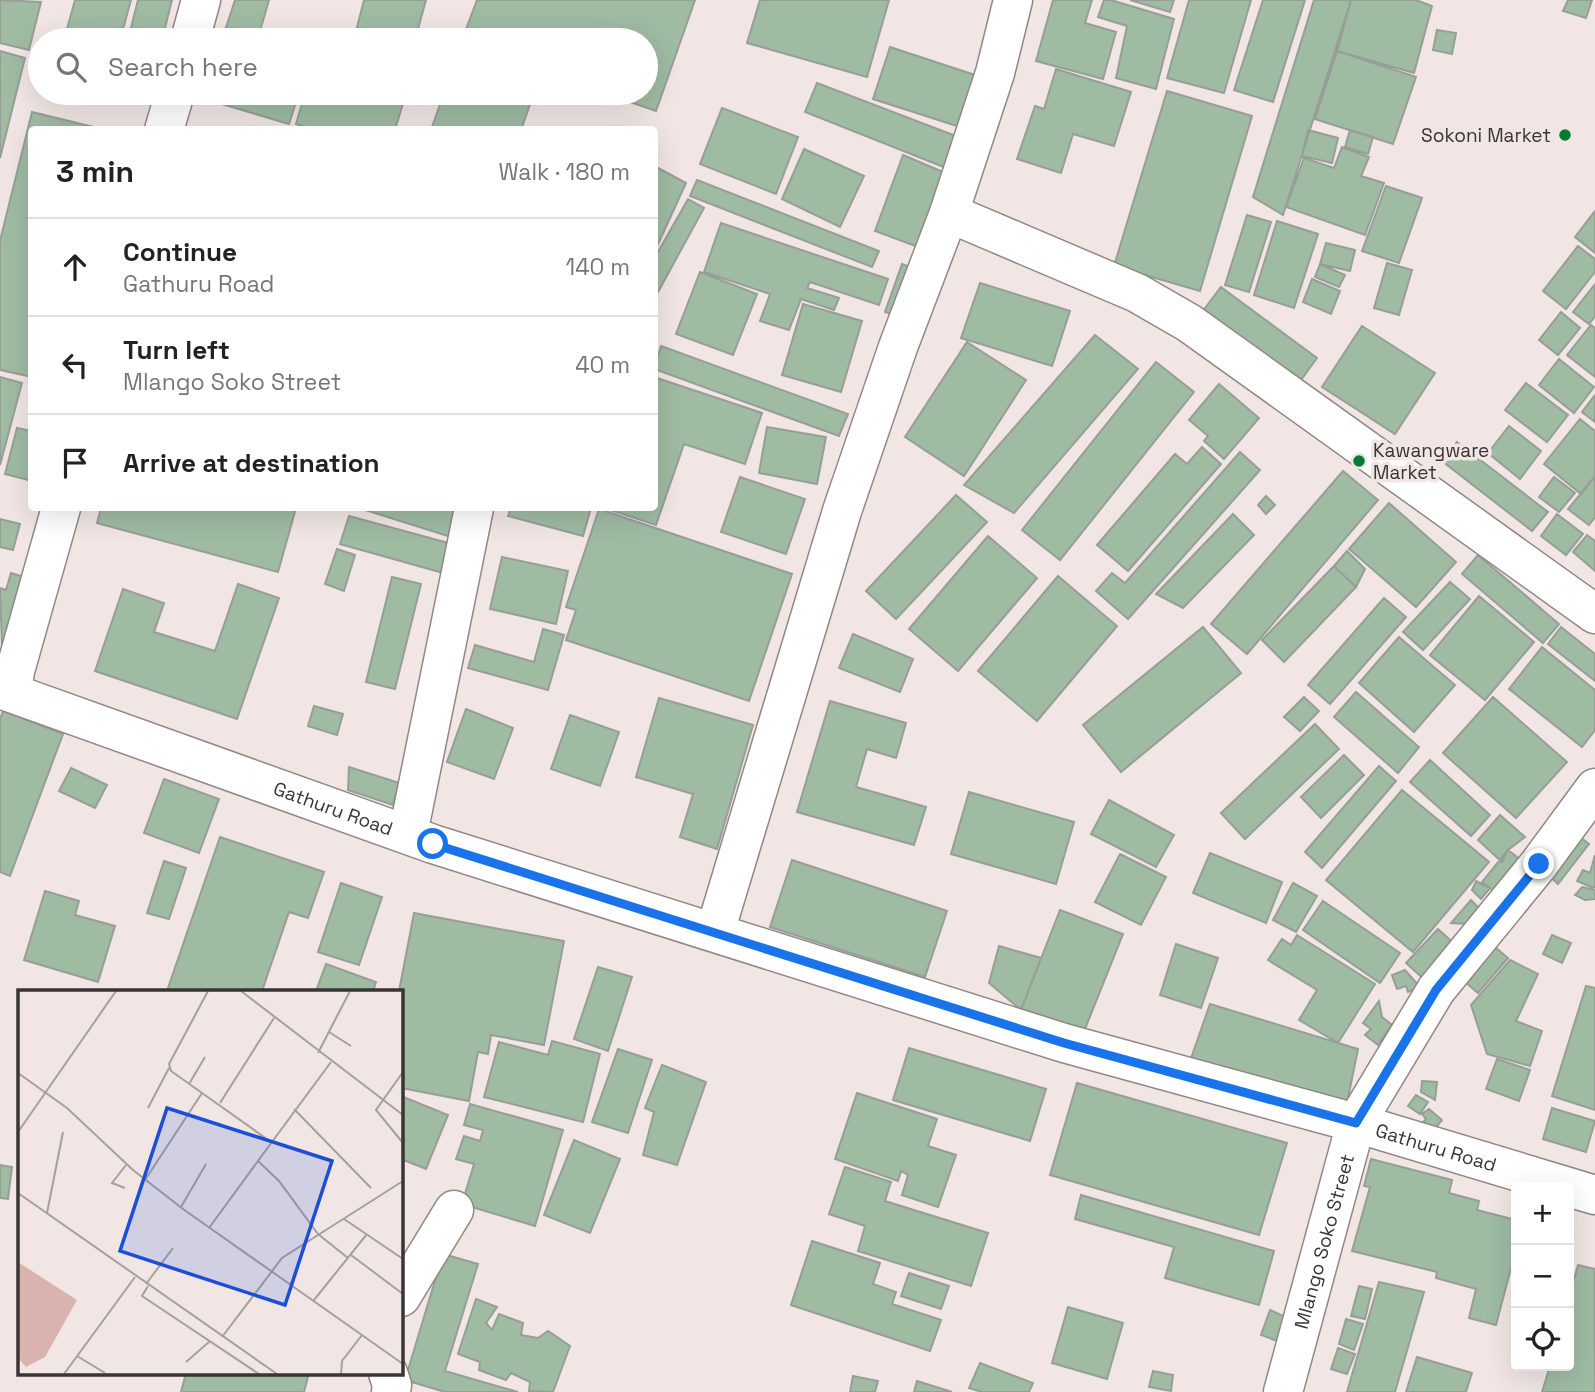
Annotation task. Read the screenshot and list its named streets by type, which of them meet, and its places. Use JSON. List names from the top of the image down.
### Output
{
  "streets": {
    "street": ["Gathuru Road", "Mlango Soko Street"]
  },
  "crossings": [
    ["Gathuru Road", "Mlango Soko Street"]
  ],
  "places": ["Sokoni Market", "Kawangware Market"],
  "page": {
    "search": "Search here",
    "heading": ["3 min", "Walk · 180 m"],
    "list": [
      ["Continue", "Gathuru Road", "140 m"],
      ["Turn left", "Mlango Soko Street", "40 m"],
      "Arrive at destination"
    ],
    "map_buttons": ["+", "−"]
  }
}
